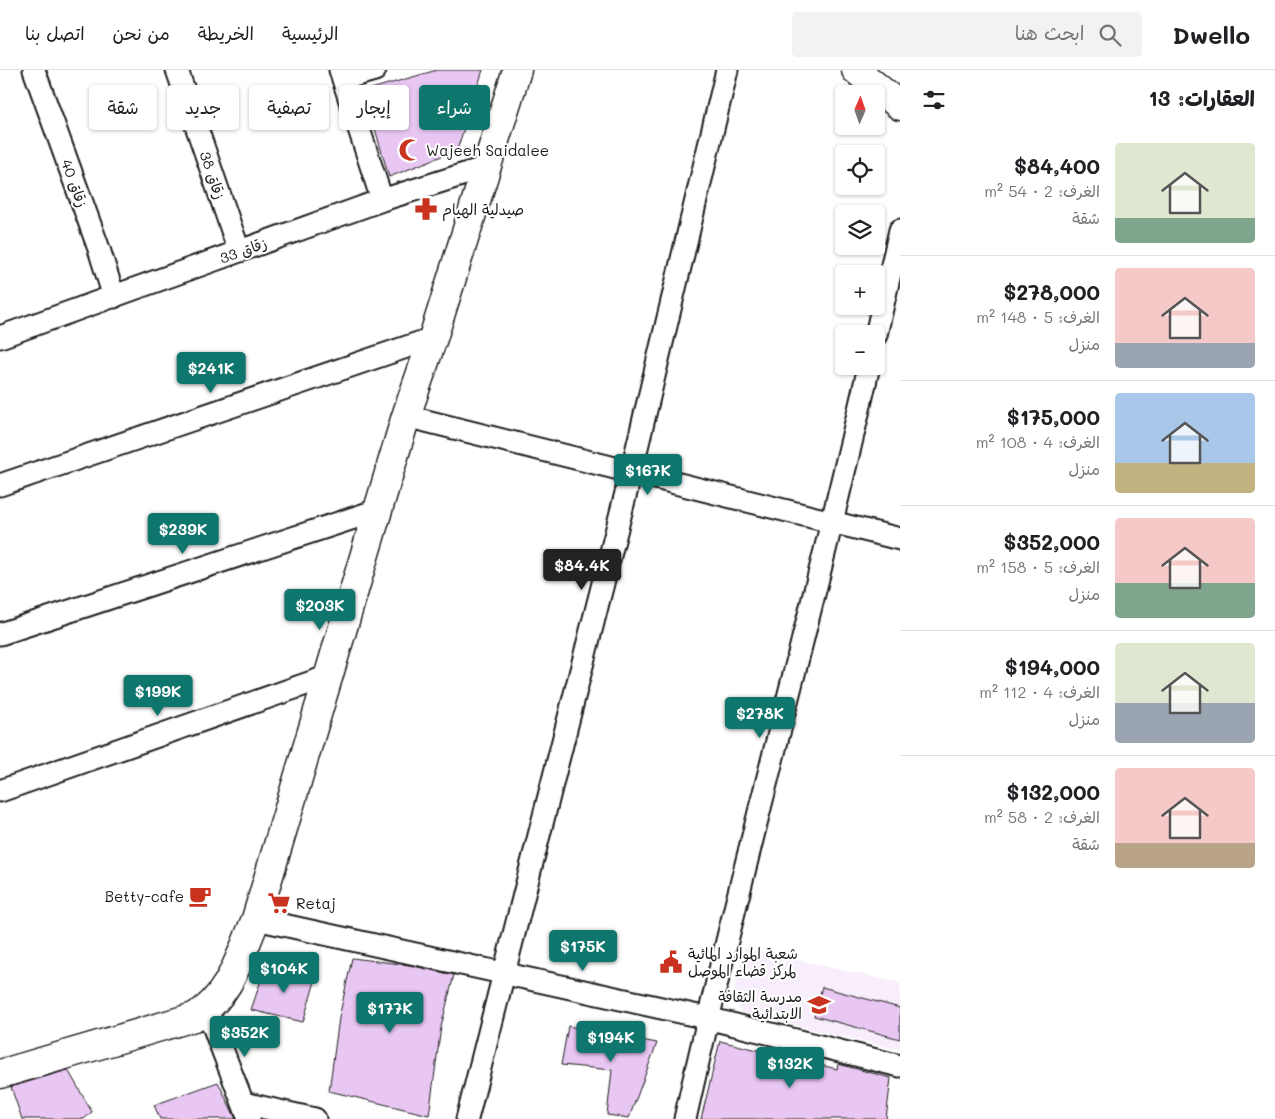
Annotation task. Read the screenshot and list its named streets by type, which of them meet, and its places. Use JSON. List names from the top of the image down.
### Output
{
  "streets": {
    "street": ["زقاق 38", "زقاق 40", "زقاق 33"]
  },
  "crossings": [
    ["زقاق 38", "زقاق 33"],
    ["زقاق 40", "زقاق 33"]
  ],
  "places": {
    "mosque": ["Wajeeh Saidalee"],
    "pharmacy": ["صيدلية الهيام"],
    "cafe": ["Betty-cafe"],
    "supermarket": ["Retaj"],
    "public building": ["شعبة الموارد المائية لمركز قضاء الموصل"],
    "school or university": ["مدرسة الثقافة الابتدائية"]
  },
  "north": "top",
  "page": {
    "header": "Dwello",
    "search": "ابحث هنا",
    "nav": [
      "الرئيسية",
      "الخريطة",
      "من نحن",
      "اتصل بنا"
    ],
    "heading": "العقارات: 13",
    "map_buttons": ["+", "−"],
    "chip": [
      "شراء",
      "إيجار",
      "تصفية",
      "جديد",
      "شقة"
    ],
    "list": [
      {
        "name": "$84,400",
        "note": "الغرف: 2 · 54 m² · شقة"
      },
      {
        "name": "$278,000",
        "note": "الغرف: 5 · 148 m² · منزل"
      },
      {
        "name": "$175,000",
        "note": "الغرف: 4 · 108 m² · منزل"
      },
      {
        "name": "$352,000",
        "note": "الغرف: 5 · 158 m² · منزل"
      },
      {
        "name": "$194,000",
        "note": "الغرف: 4 · 112 m² · منزل"
      },
      {
        "name": "$132,000",
        "note": "الغرف: 2 · 58 m² · شقة"
      }
    ],
    "price": [
      "$241K",
      "$167K",
      "$239K",
      "$84.4K",
      "$203K",
      "$199K",
      "$278K",
      "$175K",
      "$104K",
      "$177K",
      "$352K",
      "$194K",
      "$132K"
    ]
  }
}
